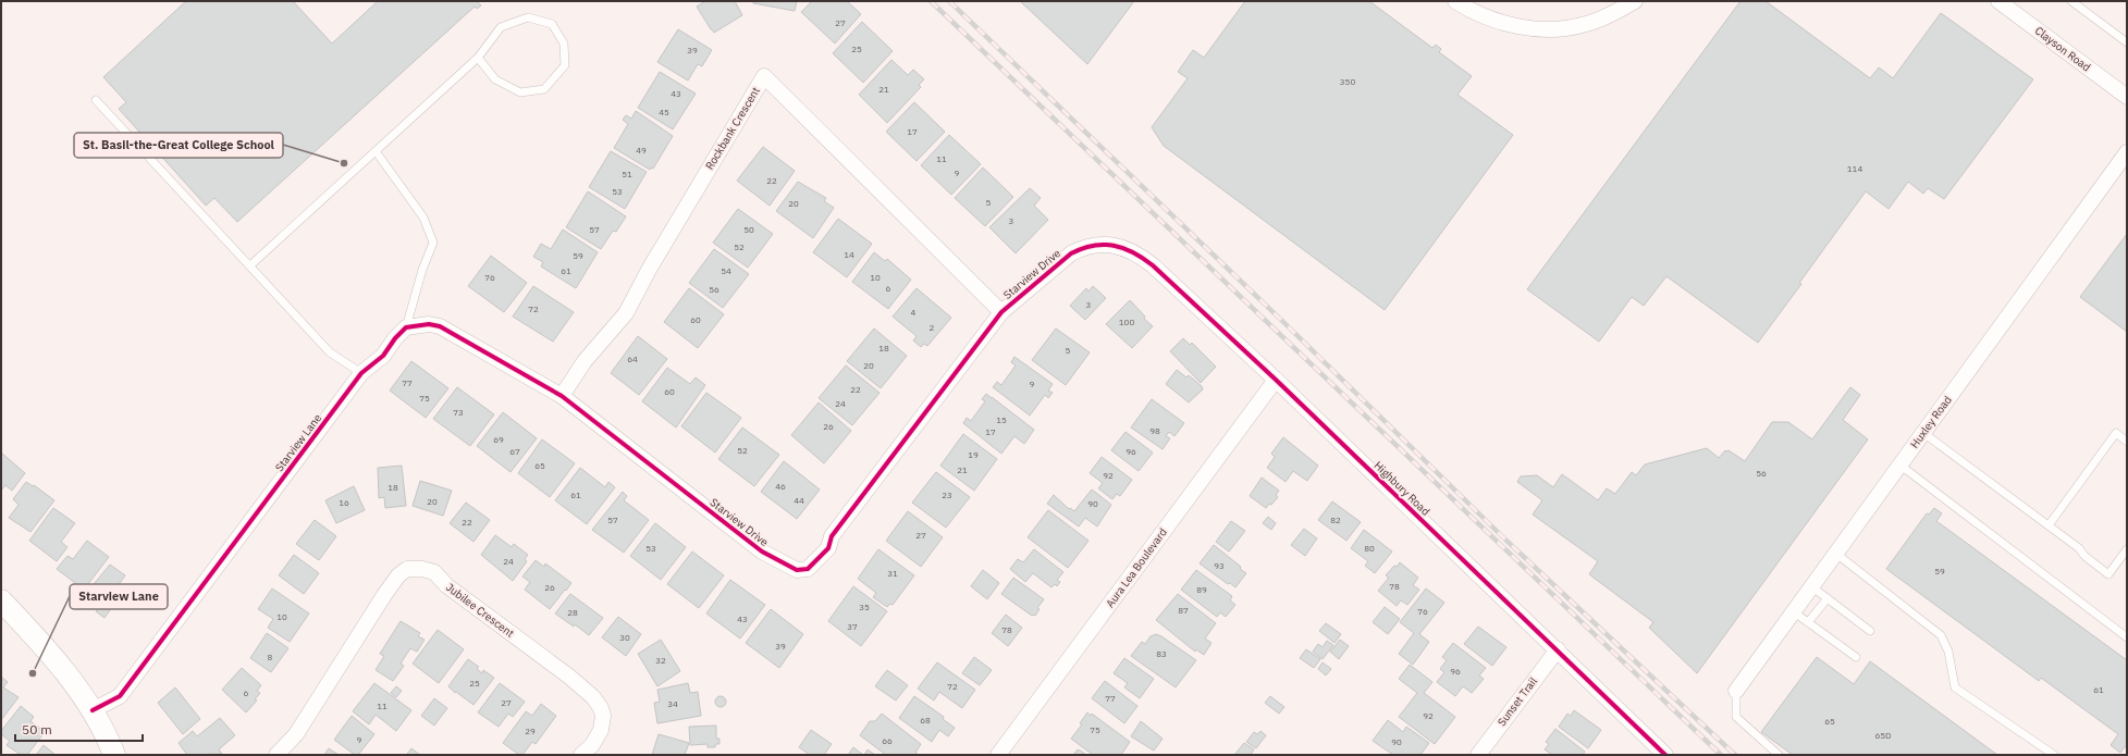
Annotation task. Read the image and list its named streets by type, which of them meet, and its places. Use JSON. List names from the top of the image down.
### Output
{
  "streets": {
    "street": [
      "Clayson Road",
      "Rockbank Crescent",
      "Starview Drive",
      "Huxley Road",
      "Starview Lane",
      "Highbury Road",
      "Aura Lea Boulevard",
      "Jubilee Crescent",
      "Sunset Trail"
    ]
  },
  "crossings": [
    ["Rockbank Crescent", "Starview Drive"],
    ["Starview Drive", "Starview Lane"],
    ["Starview Drive", "Highbury Road"],
    ["Highbury Road", "Aura Lea Boulevard"],
    ["Highbury Road", "Sunset Trail"]
  ],
  "places": ["St. Basil-the-Great College School", "Starview Lane"],
  "house_numbers": [
    "27",
    "25",
    "39",
    "350",
    "21",
    "43",
    "45",
    "17",
    "49",
    "11",
    "114",
    "9",
    "51",
    "22",
    "53",
    "5",
    "20",
    "3",
    "57",
    "50",
    "52",
    "14",
    "59",
    "61",
    "54",
    "76",
    "10",
    "6",
    "56",
    "3",
    "72",
    "4",
    "60",
    "100",
    "2",
    "18",
    "5",
    "64",
    "20",
    "77",
    "9",
    "22",
    "60",
    "75",
    "24",
    "73",
    "15",
    "26",
    "98",
    "17",
    "69",
    "52",
    "67",
    "96",
    "19",
    "65",
    "21",
    "56",
    "92",
    "46",
    "18",
    "61",
    "23",
    "44",
    "20",
    "16",
    "90",
    "57",
    "82",
    "22",
    "27",
    "53",
    "80",
    "24",
    "93",
    "59",
    "31",
    "78",
    "26",
    "89",
    "35",
    "87",
    "76",
    "28",
    "10",
    "43",
    "37",
    "78",
    "30",
    "39",
    "83",
    "8",
    "32",
    "96",
    "25",
    "72",
    "61",
    "6",
    "77",
    "27",
    "34",
    "11",
    "92",
    "68",
    "65",
    "75",
    "29",
    "65D",
    "9",
    "66",
    "90"
  ],
  "scale_bar": "50 m"
}
